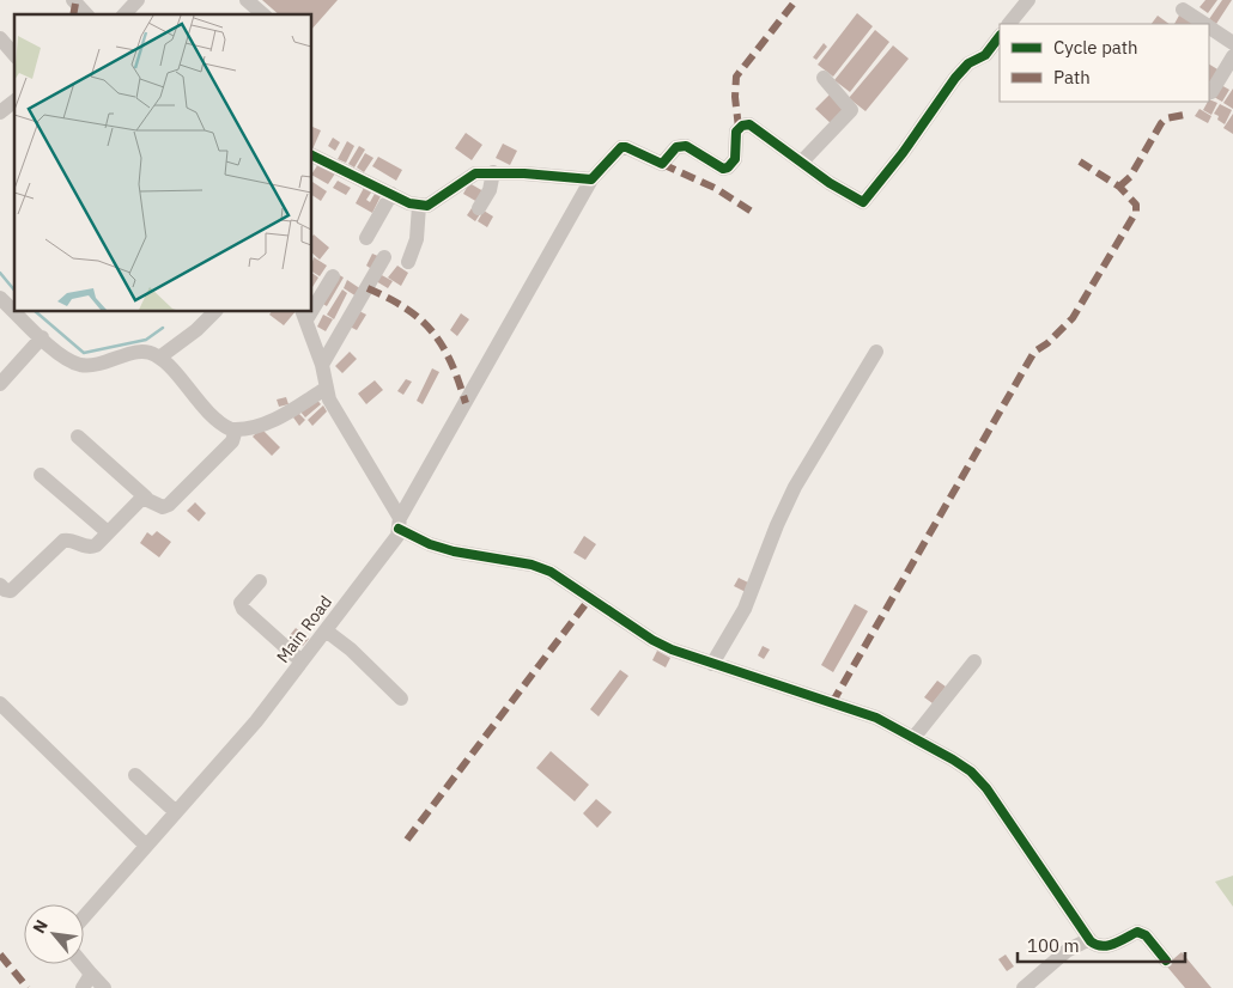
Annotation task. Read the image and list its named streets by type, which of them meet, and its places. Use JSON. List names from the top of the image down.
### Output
{
  "streets": {
    "street": ["Main Road"]
  },
  "legend": ["Cycle path", "Path"],
  "scale_bar": "100 m",
  "north": "top left"
}
